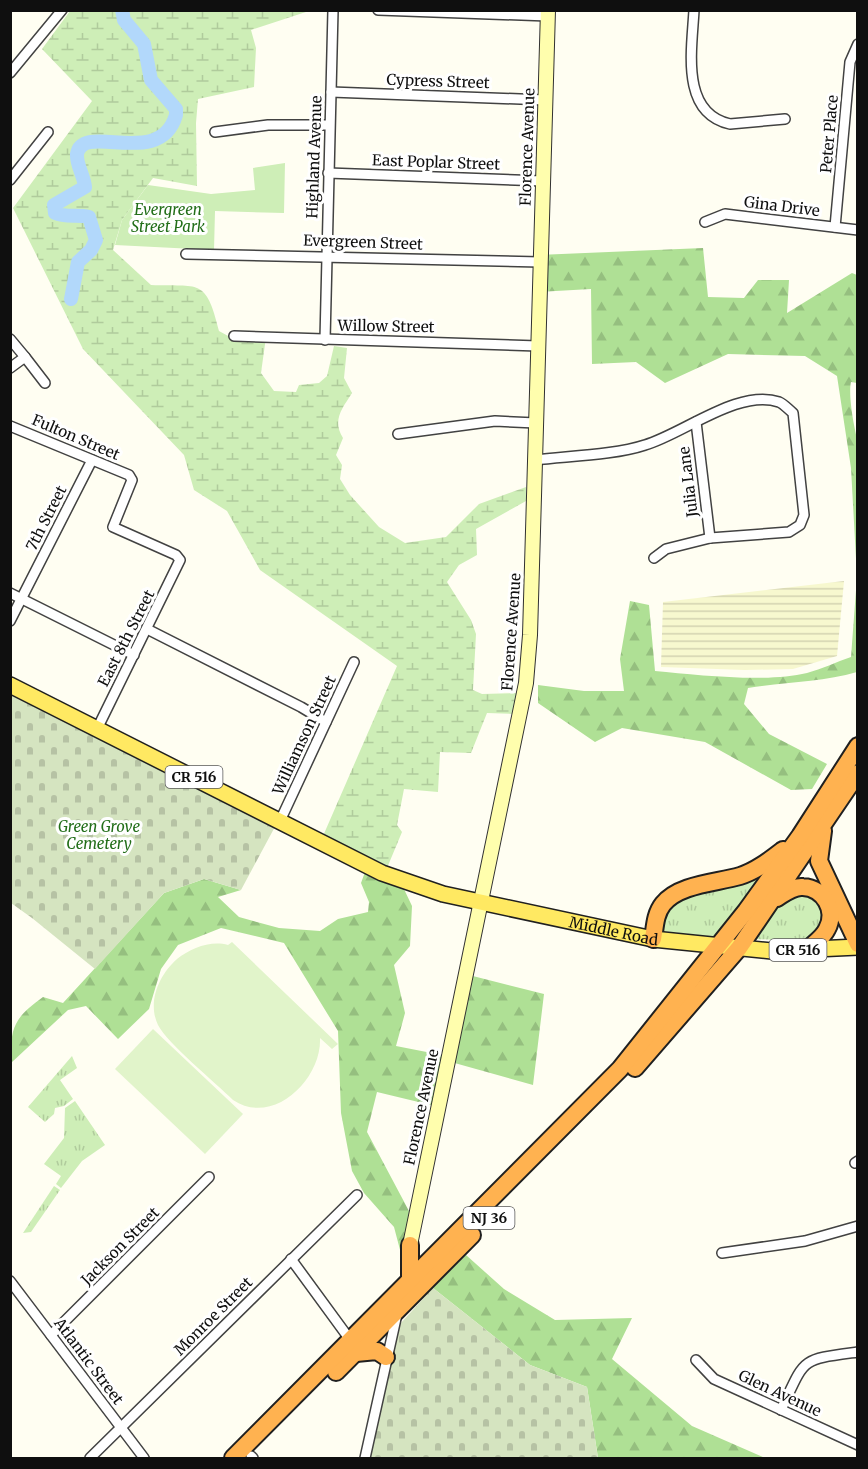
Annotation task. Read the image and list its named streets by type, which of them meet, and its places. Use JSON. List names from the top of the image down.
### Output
{
  "streets": {
    "highway": ["NJ 36"],
    "main road": ["CR 516", "Middle Road"],
    "street": [
      "Cypress Street",
      "Peter Place",
      "Florence Avenue",
      "Highland Avenue",
      "East Poplar Street",
      "Gina Drive",
      "Evergreen Street",
      "Willow Street",
      "Fulton Street",
      "Julia Lane",
      "7th Street",
      "East 8th Street",
      "Williamson Street",
      "Jackson Street",
      "Monroe Street",
      "Atlantic Street",
      "Glen Avenue"
    ]
  },
  "crossings": [
    ["Cypress Street", "Florence Avenue"],
    ["Cypress Street", "Highland Avenue"],
    ["Peter Place", "Gina Drive"],
    ["Florence Avenue", "East Poplar Street"],
    ["Florence Avenue", "Evergreen Street"],
    ["Florence Avenue", "Willow Street"],
    ["Florence Avenue", "Middle Road"],
    ["Highland Avenue", "East Poplar Street"],
    ["Highland Avenue", "Evergreen Street"],
    ["Highland Avenue", "Willow Street"],
    ["Fulton Street", "7th Street"],
    ["Fulton Street", "East 8th Street"],
    ["East 8th Street", "CR 516"],
    ["Williamson Street", "CR 516"],
    ["Williamson Street", "Middle Road"],
    ["CR 516", "Middle Road"],
    ["Middle Road", "NJ 36"],
    ["Jackson Street", "Atlantic Street"],
    ["Monroe Street", "Atlantic Street"]
  ],
  "parks": ["Evergreen Street Park", "Green Grove Cemetery"]
}
